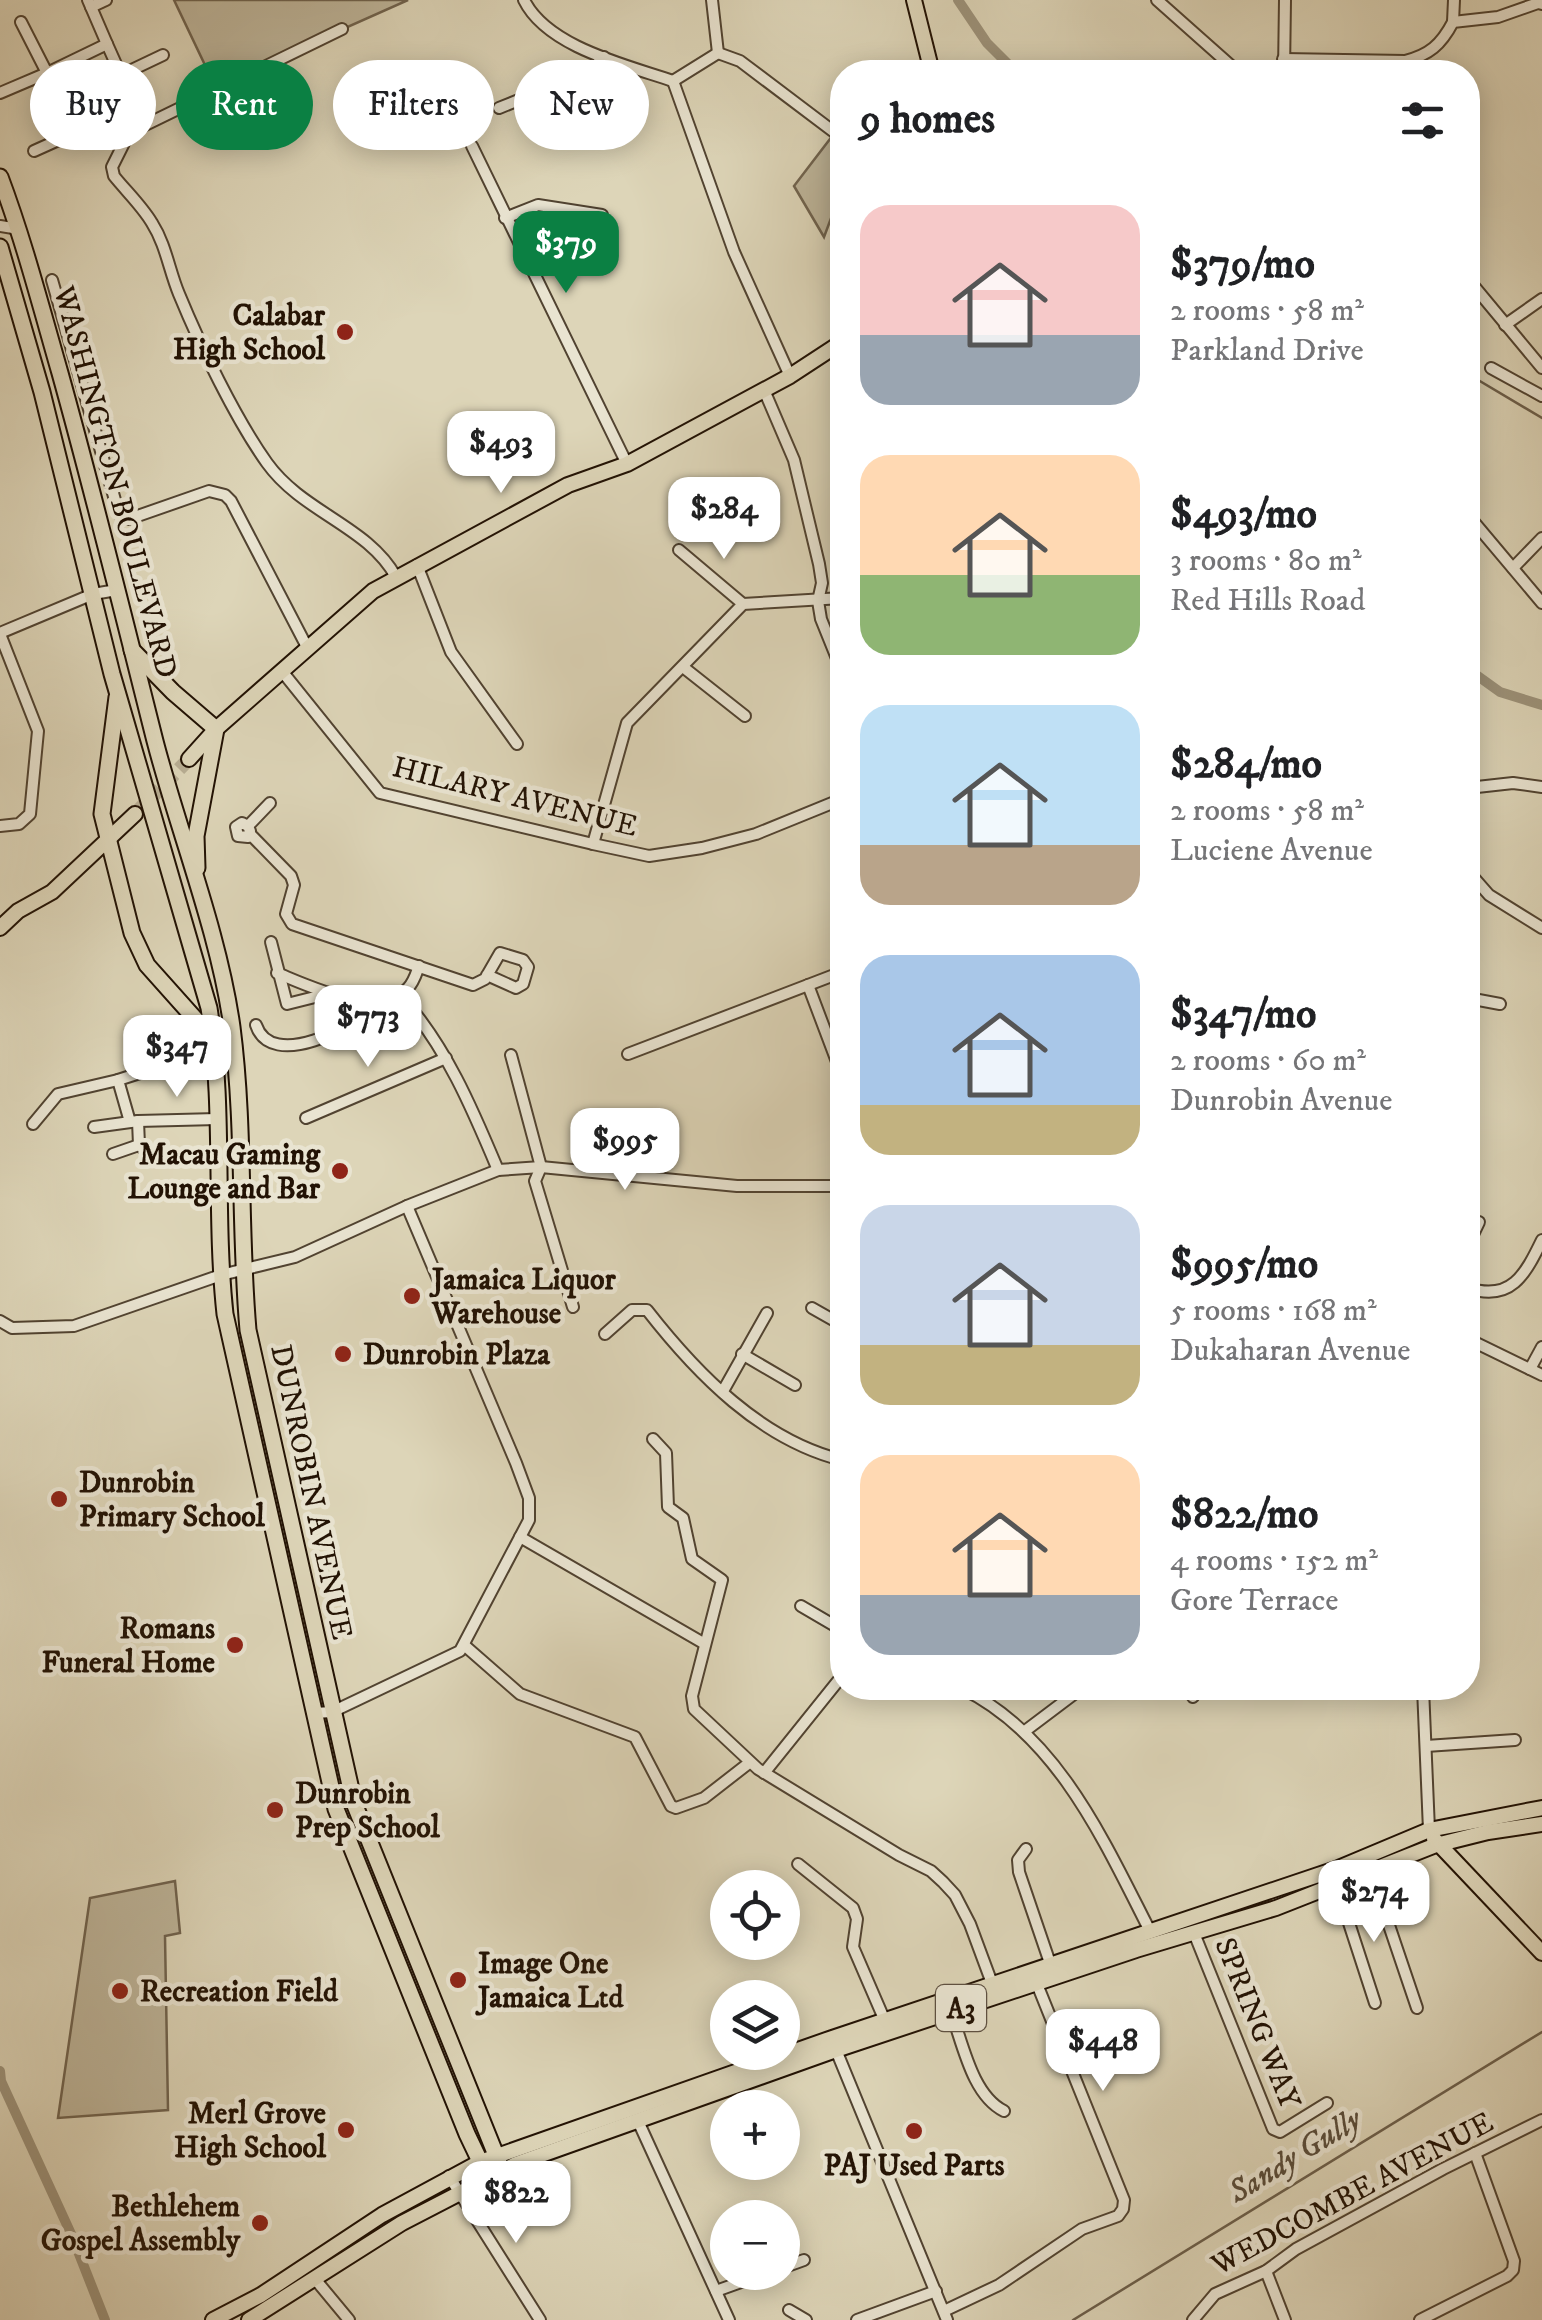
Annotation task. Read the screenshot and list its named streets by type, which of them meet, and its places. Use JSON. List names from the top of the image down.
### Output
{
  "streets": {
    "highway": ["WASHINGTON BOULEVARD", "DUNROBIN AVENUE"],
    "main road": ["A3"],
    "street": ["HILARY AVENUE", "SPRING WAY", "WEDCOMBE AVENUE"]
  },
  "crossings": [
    ["WASHINGTON BOULEVARD", "DUNROBIN AVENUE"],
    ["DUNROBIN AVENUE", "A3"],
    ["A3", "SPRING WAY"]
  ],
  "water": ["Sandy Gully"],
  "places": [
    "Calabar High School",
    "Macau Gaming Lounge and Bar",
    "Jamaica Liquor Warehouse",
    "Dunrobin Plaza",
    "Dunrobin Primary School",
    "Romans Funeral Home",
    "Dunrobin Prep School",
    "Image One Jamaica Ltd",
    "Recreation Field",
    "Merl Grove High School",
    "PAJ Used Parts",
    "Bethlehem Gospel Assembly"
  ],
  "page": {
    "chip": [
      "Buy",
      "Rent",
      "Filters",
      "New"
    ],
    "heading": "9 homes",
    "list": [
      {
        "name": "$379/mo",
        "note": "2 rooms · 58 m² · Parkland Drive"
      },
      {
        "name": "$493/mo",
        "note": "3 rooms · 80 m² · Red Hills Road"
      },
      {
        "name": "$284/mo",
        "note": "2 rooms · 58 m² · Luciene Avenue"
      },
      {
        "name": "$347/mo",
        "note": "2 rooms · 60 m² · Dunrobin Avenue"
      },
      {
        "name": "$995/mo",
        "note": "5 rooms · 168 m² · Dukaharan Avenue"
      },
      {
        "name": "$822/mo",
        "note": "4 rooms · 152 m² · Gore Terrace"
      }
    ],
    "price": [
      "$379",
      "$493",
      "$284",
      "$773",
      "$347",
      "$995",
      "$274",
      "$448",
      "$822"
    ],
    "map_buttons": ["+", "−"]
  }
}
